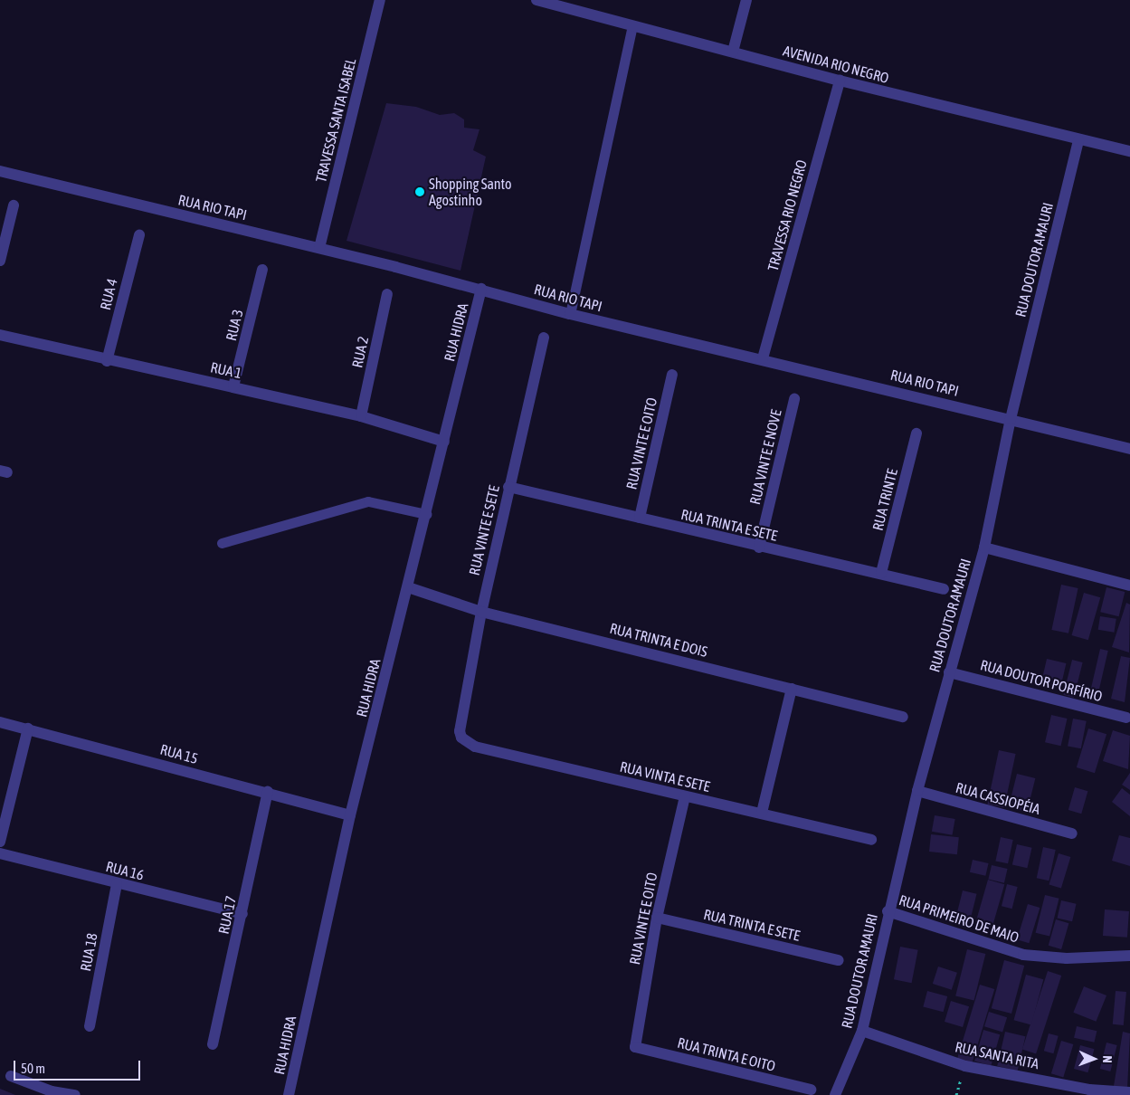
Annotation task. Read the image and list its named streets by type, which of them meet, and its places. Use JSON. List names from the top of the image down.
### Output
{
  "streets": {
    "street": [
      "AVENIDA RIO NEGRO",
      "TRAVESSA SANTA ISABEL",
      "RUA RIO TAPI",
      "TRAVESSA RIO NEGRO",
      "RUA DOUTOR AMAURI",
      "RUA 4",
      "RUA 3",
      "RUA HIDRA",
      "RUA 2",
      "RUA 1",
      "RUA VINTE E OITO",
      "RUA VINTE E NOVE",
      "RUA TRINTE",
      "RUA TRINTA E SETE",
      "RUA VINTE E SETE",
      "RUA TRINTA E DOIS",
      "RUA DOUTOR PORFÍRIO",
      "RUA 15",
      "RUA VINTA E SETE",
      "RUA CASSIOPÉIA",
      "RUA 16",
      "RUA 17",
      "RUA PRIMEIRO DE MAIO",
      "RUA 18",
      "RUA TRINTA E OITO",
      "RUA SANTA RITA"
    ]
  },
  "crossings": [
    ["AVENIDA RIO NEGRO", "TRAVESSA RIO NEGRO"],
    ["AVENIDA RIO NEGRO", "RUA DOUTOR AMAURI"],
    ["TRAVESSA SANTA ISABEL", "RUA RIO TAPI"],
    ["RUA RIO TAPI", "TRAVESSA RIO NEGRO"],
    ["RUA RIO TAPI", "RUA DOUTOR AMAURI"],
    ["RUA RIO TAPI", "RUA HIDRA"],
    ["RUA DOUTOR AMAURI", "RUA DOUTOR PORFÍRIO"],
    ["RUA DOUTOR AMAURI", "RUA CASSIOPÉIA"],
    ["RUA DOUTOR AMAURI", "RUA PRIMEIRO DE MAIO"],
    ["RUA DOUTOR AMAURI", "RUA SANTA RITA"],
    ["RUA 4", "RUA 1"],
    ["RUA 3", "RUA 1"],
    ["RUA HIDRA", "RUA 1"],
    ["RUA HIDRA", "RUA TRINTA E DOIS"],
    ["RUA HIDRA", "RUA 15"],
    ["RUA 2", "RUA 1"],
    ["RUA VINTE E OITO", "RUA TRINTA E SETE"],
    ["RUA VINTE E OITO", "RUA VINTA E SETE"],
    ["RUA VINTE E OITO", "RUA TRINTA E OITO"],
    ["RUA VINTE E NOVE", "RUA TRINTA E SETE"],
    ["RUA TRINTE", "RUA TRINTA E SETE"],
    ["RUA TRINTA E SETE", "RUA VINTE E SETE"],
    ["RUA VINTE E SETE", "RUA TRINTA E DOIS"],
    ["RUA VINTE E SETE", "RUA VINTA E SETE"],
    ["RUA 15", "RUA 17"],
    ["RUA 16", "RUA 17"],
    ["RUA 16", "RUA 18"]
  ],
  "places": ["Shopping Santo Agostinho"],
  "scale_bar": "50 m",
  "north": "right"
}
